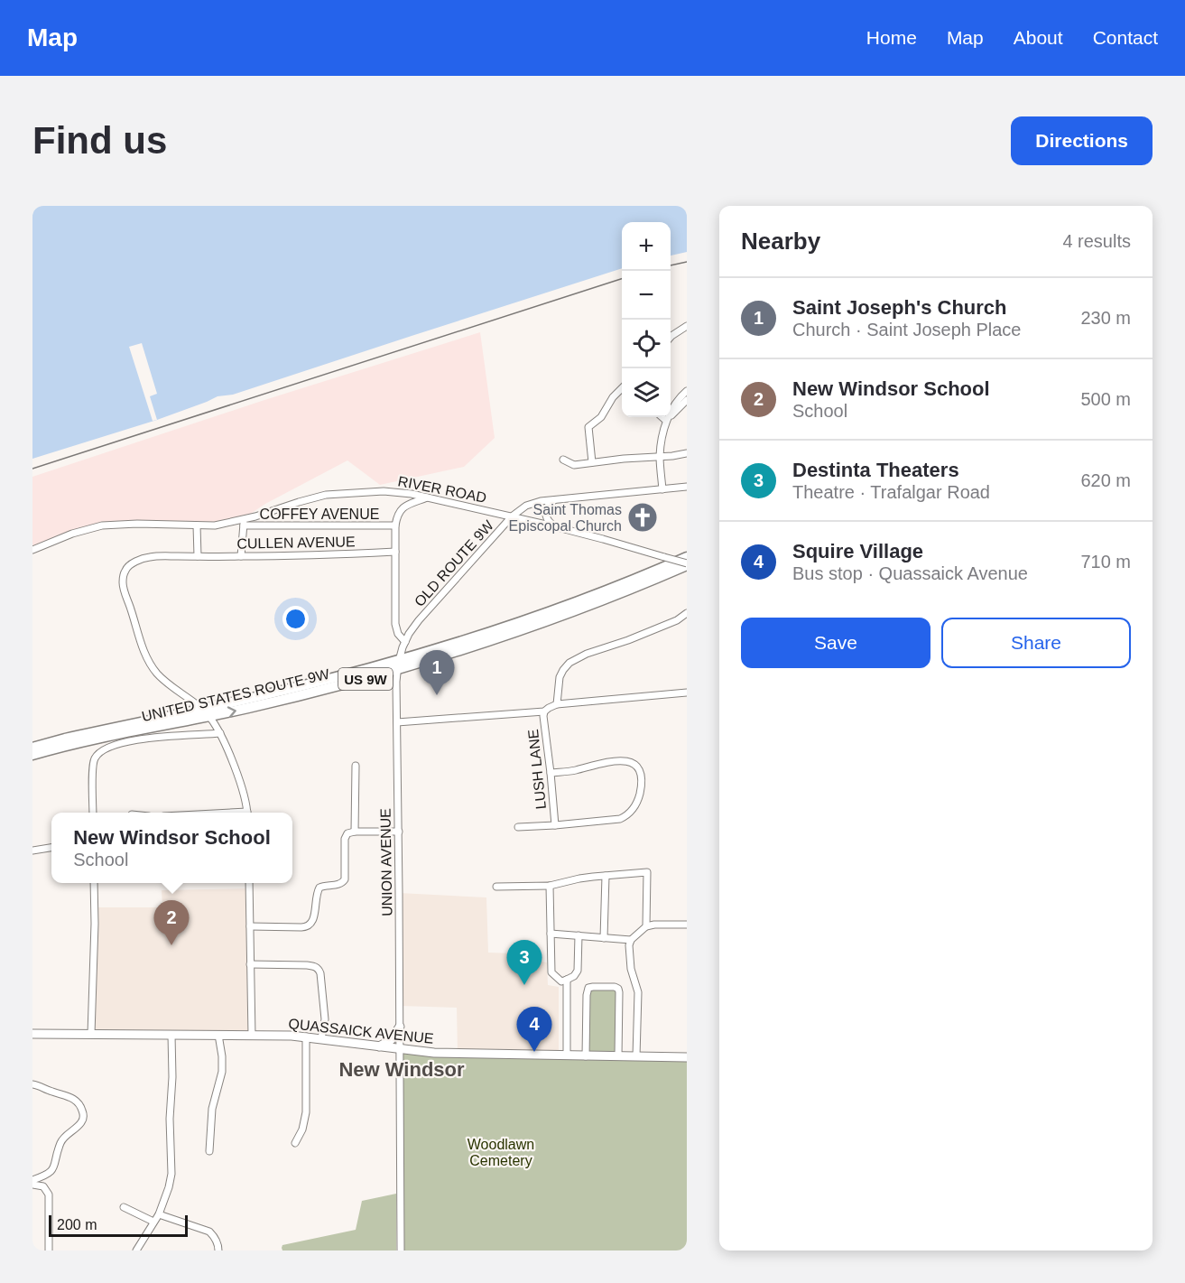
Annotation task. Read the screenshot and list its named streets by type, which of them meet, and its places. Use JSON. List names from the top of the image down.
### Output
{
  "streets": {
    "highway": ["US 9W", "UNITED STATES ROUTE 9W"],
    "main road": ["QUASSAICK AVENUE"],
    "street": [
      "RIVER ROAD",
      "COFFEY AVENUE",
      "CULLEN AVENUE",
      "OLD ROUTE 9W",
      "LUSH LANE",
      "UNION AVENUE"
    ]
  },
  "crossings": [
    ["RIVER ROAD", "OLD ROUTE 9W"],
    ["RIVER ROAD", "UNITED STATES ROUTE 9W"],
    ["CULLEN AVENUE", "UNITED STATES ROUTE 9W"],
    ["OLD ROUTE 9W", "UNION AVENUE"],
    ["UNITED STATES ROUTE 9W", "UNION AVENUE"],
    ["UNION AVENUE", "QUASSAICK AVENUE"]
  ],
  "districts": ["New Windsor"],
  "parks": ["Woodlawn Cemetery"],
  "places": {
    "church": ["Saint Thomas Episcopal Church"]
  },
  "scale_bar": "200 m",
  "page": {
    "header": "Map",
    "nav": [
      "Home",
      "Map",
      "About",
      "Contact"
    ],
    "buttons": [
      "Directions",
      ["Save", "Share"]
    ],
    "title": "Find us",
    "heading": ["Nearby", "4 results"],
    "map_buttons": ["+", "−"],
    "list": [
      {
        "mark": "1",
        "name": "Saint Joseph's Church",
        "note": "Church · Saint Joseph Place",
        "value": "230 m"
      },
      {
        "mark": "2",
        "name": "New Windsor School",
        "note": "School",
        "value": "500 m"
      },
      {
        "mark": "3",
        "name": "Destinta Theaters",
        "note": "Theatre · Trafalgar Road",
        "value": "620 m"
      },
      {
        "mark": "4",
        "name": "Squire Village",
        "note": "Bus stop · Quassaick Avenue",
        "value": "710 m"
      }
    ],
    "pins": [
      "1",
      "2",
      "3",
      "4"
    ],
    "popup": ["New Windsor School", "School"],
    "scale": "200 m"
  }
}
